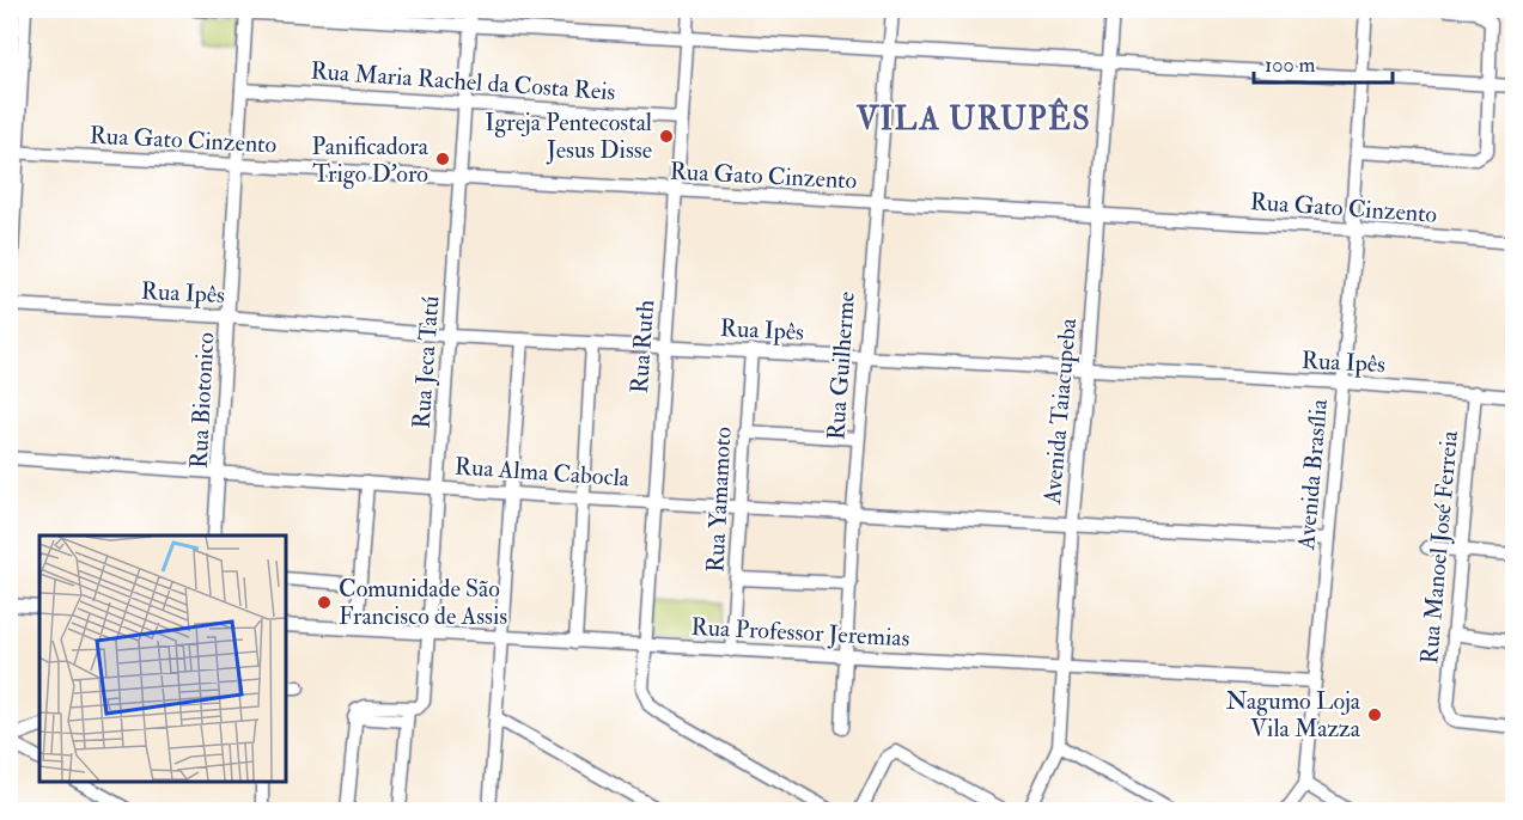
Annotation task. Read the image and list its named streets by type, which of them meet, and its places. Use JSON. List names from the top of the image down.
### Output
{
  "streets": {
    "street": [
      "Rua Maria Rachel da Costa Reis",
      "Rua Gato Cinzento",
      "Rua Ipês",
      "Rua Ruth",
      "Rua Jeca Tatú",
      "Rua Guilherme",
      "Rua Biotonico",
      "Avenida Taiacupeba",
      "Rua Alma Cabocla",
      "Avenida Brasília",
      "Rua Yamamoto",
      "Rua Manoel José Ferreia",
      "Rua Professor Jeremias"
    ]
  },
  "crossings": [
    ["Rua Maria Rachel da Costa Reis", "Rua Ruth"],
    ["Rua Maria Rachel da Costa Reis", "Rua Jeca Tatú"],
    ["Rua Maria Rachel da Costa Reis", "Rua Biotonico"],
    ["Rua Gato Cinzento", "Rua Ruth"],
    ["Rua Gato Cinzento", "Rua Jeca Tatú"],
    ["Rua Gato Cinzento", "Rua Guilherme"],
    ["Rua Gato Cinzento", "Rua Biotonico"],
    ["Rua Gato Cinzento", "Avenida Taiacupeba"],
    ["Rua Gato Cinzento", "Avenida Brasília"],
    ["Rua Ipês", "Rua Ruth"],
    ["Rua Ipês", "Rua Jeca Tatú"],
    ["Rua Ipês", "Rua Guilherme"],
    ["Rua Ipês", "Rua Biotonico"],
    ["Rua Ipês", "Avenida Taiacupeba"],
    ["Rua Ipês", "Avenida Brasília"],
    ["Rua Ipês", "Rua Yamamoto"],
    ["Rua Ipês", "Rua Manoel José Ferreia"],
    ["Rua Ruth", "Rua Alma Cabocla"],
    ["Rua Ruth", "Rua Professor Jeremias"],
    ["Rua Jeca Tatú", "Rua Alma Cabocla"],
    ["Rua Jeca Tatú", "Rua Professor Jeremias"],
    ["Rua Guilherme", "Rua Alma Cabocla"],
    ["Rua Guilherme", "Rua Professor Jeremias"],
    ["Rua Biotonico", "Rua Alma Cabocla"],
    ["Avenida Taiacupeba", "Rua Alma Cabocla"],
    ["Avenida Taiacupeba", "Rua Professor Jeremias"],
    ["Rua Alma Cabocla", "Avenida Brasília"],
    ["Rua Alma Cabocla", "Rua Yamamoto"],
    ["Avenida Brasília", "Rua Professor Jeremias"],
    ["Rua Yamamoto", "Rua Professor Jeremias"]
  ],
  "districts": ["VILA URUPÊS"],
  "places": [
    "Igreja Pentecostal Jesus Disse",
    "Panificadora Trigo D'oro",
    "Comunidade São Francisco de Assis",
    "Nagumo Loja Vila Mazza"
  ],
  "scale_bar": "100 m"
}
